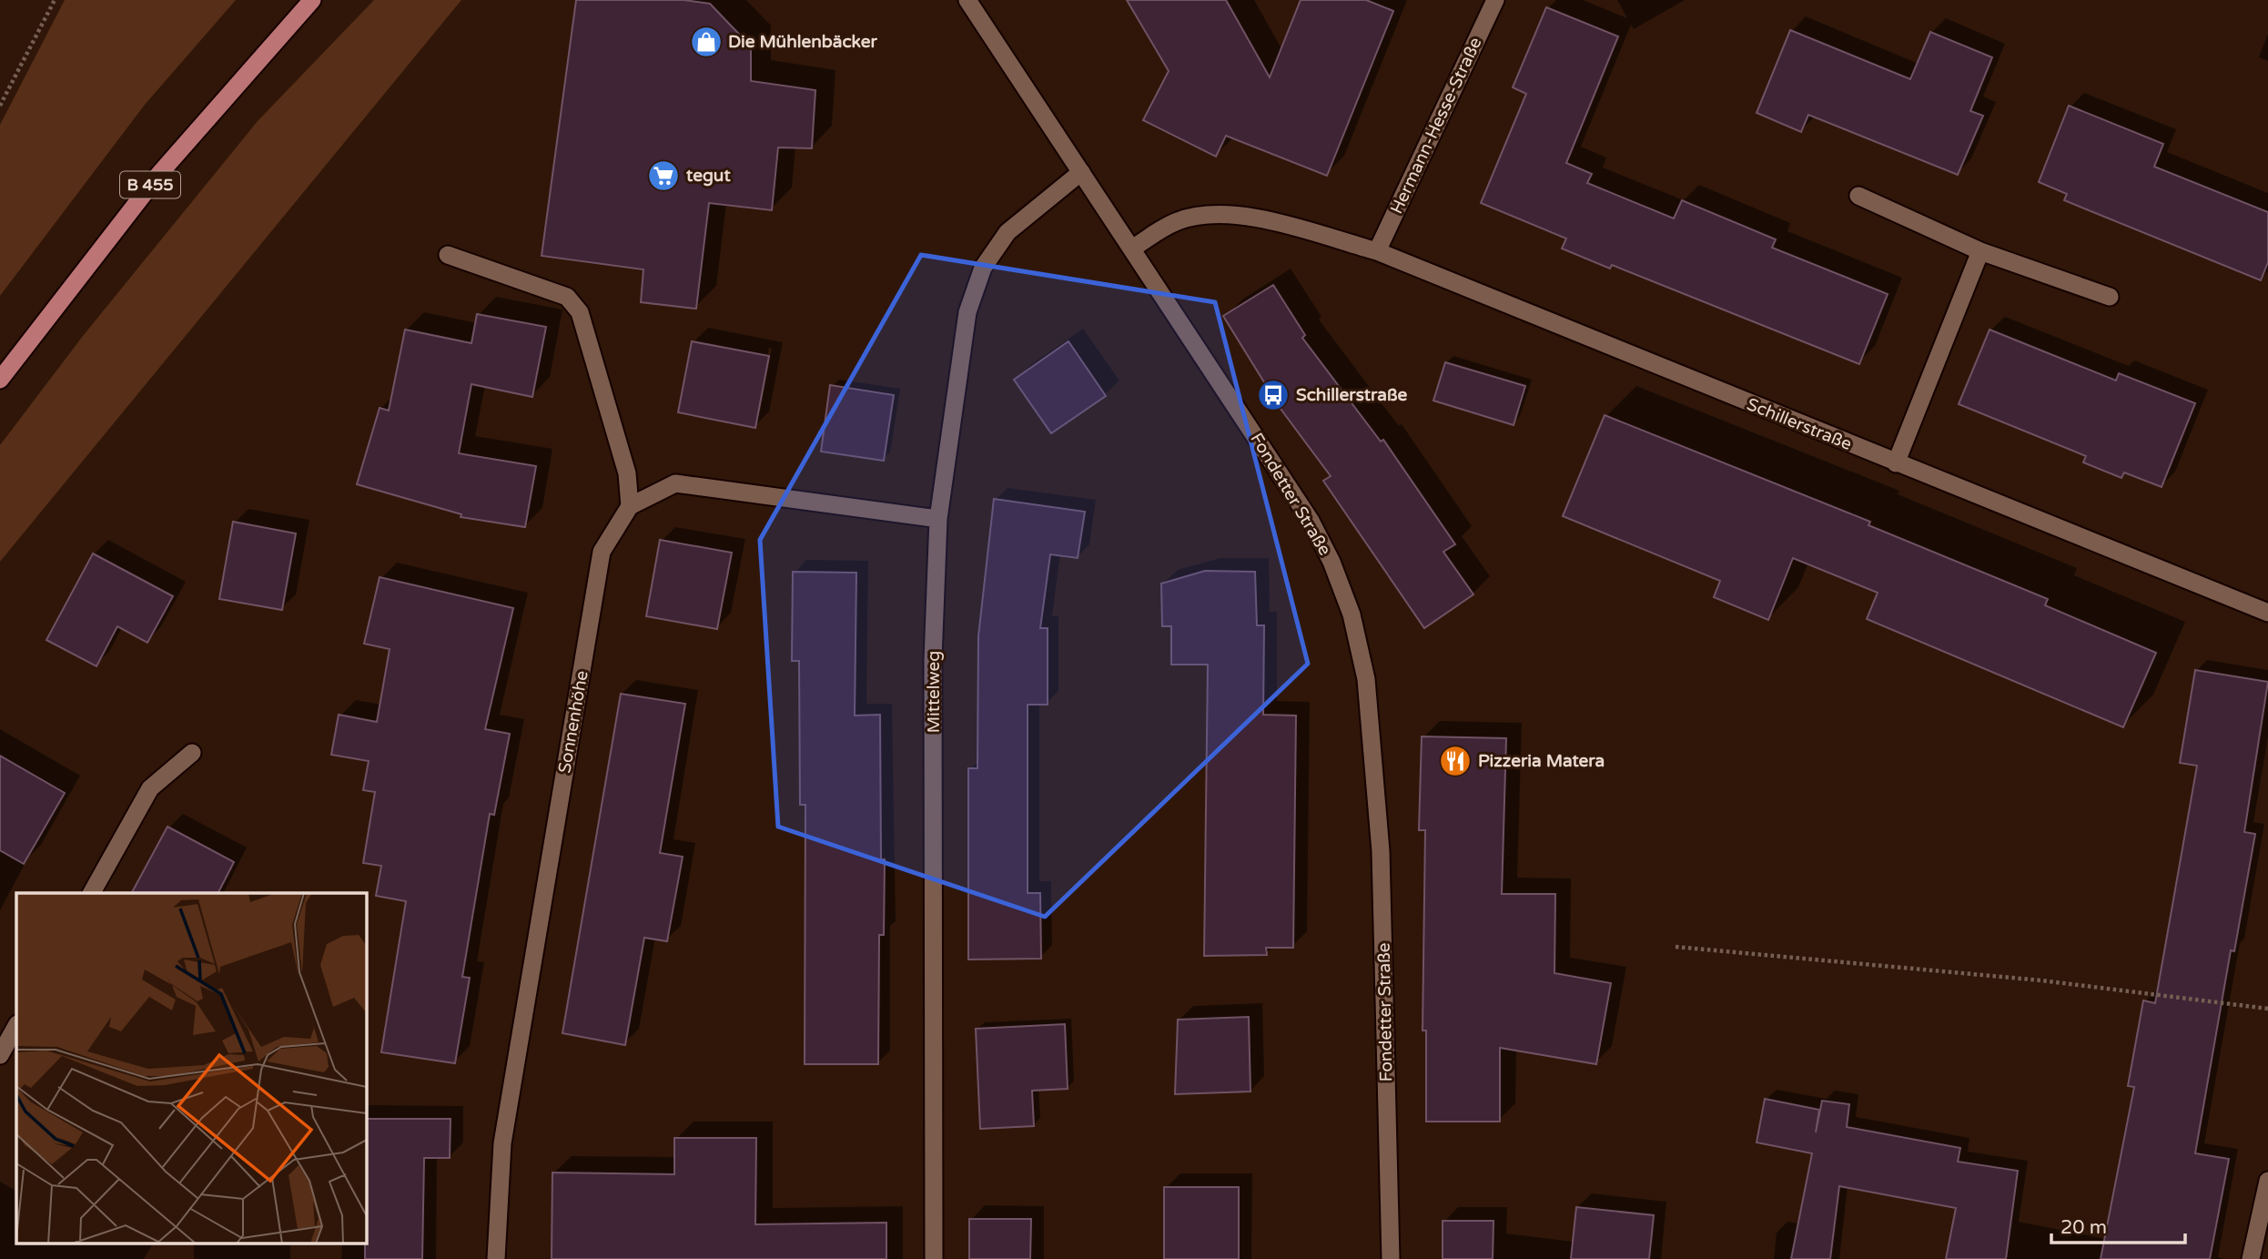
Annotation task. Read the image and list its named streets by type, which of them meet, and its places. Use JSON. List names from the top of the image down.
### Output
{
  "streets": {
    "main road": ["B 455"],
    "street": [
      "Hermann-Hesse-Straße",
      "Schillerstraße",
      "Fondetter Straße",
      "Mittelweg",
      "Sonnenhöhe"
    ]
  },
  "crossings": [
    ["Hermann-Hesse-Straße", "Schillerstraße"],
    ["Schillerstraße", "Fondetter Straße"],
    ["Fondetter Straße", "Mittelweg"]
  ],
  "places": {
    "shop": ["Die Mühlenbäcker"],
    "supermarket": ["tegut"],
    "bus stop": ["Schillerstraße"],
    "restaurant": ["Pizzeria Matera"]
  },
  "scale_bar": "20 m"
}
